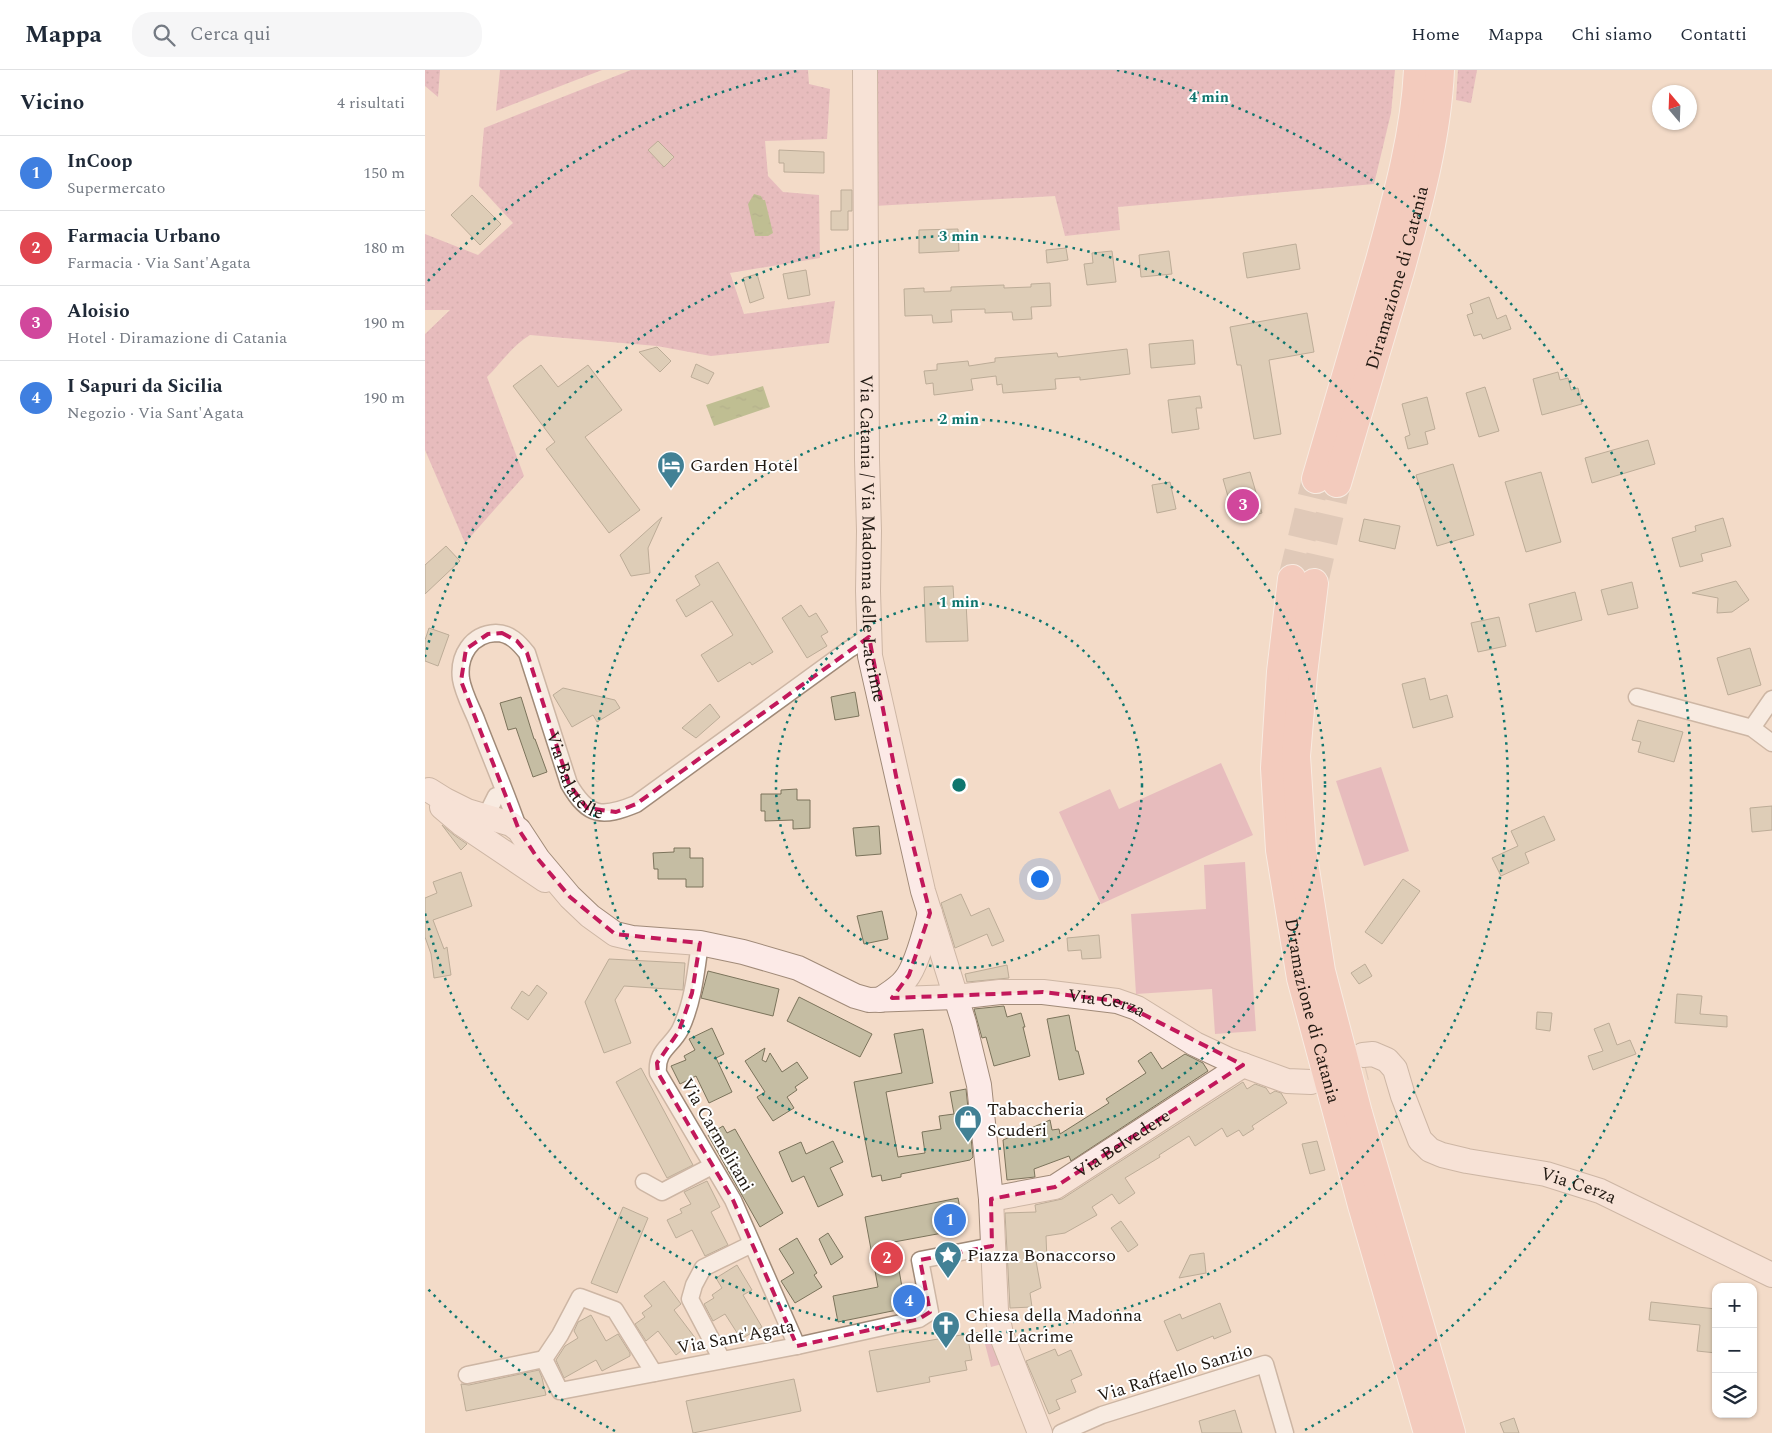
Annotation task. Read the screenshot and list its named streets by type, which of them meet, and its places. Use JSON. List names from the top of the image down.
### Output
{
  "streets": {
    "highway": ["Diramazione di Catania"],
    "main road": ["Via Catania / Via Madonna delle Lacrime", "Via Cerza", "Via Belvedere"],
    "street": [
      "Via Balatelle",
      "Via Carmelitani",
      "Via Sant'Agata",
      "Via Raffaello Sanzio"
    ]
  },
  "crossings": [
    ["Via Catania / Via Madonna delle Lacrime", "Via Balatelle"],
    ["Via Catania / Via Madonna delle Lacrime", "Via Cerza"],
    ["Via Catania / Via Madonna delle Lacrime", "Via Belvedere"],
    ["Via Catania / Via Madonna delle Lacrime", "Via Sant'Agata"],
    ["Via Cerza", "Via Carmelitani"],
    ["Via Cerza", "Via Belvedere"],
    ["Via Carmelitani", "Via Sant'Agata"]
  ],
  "places": {
    "hotel": ["Garden Hotel"],
    "shop": ["Tabaccheria Scuderi"],
    "place": ["Piazza Bonaccorso"],
    "church": ["Chiesa della Madonna delle Lacrime"]
  },
  "north": "top",
  "page": {
    "header": "Mappa",
    "search": "Cerca qui",
    "nav": [
      "Home",
      "Mappa",
      "Chi siamo",
      "Contatti"
    ],
    "heading": ["Vicino", "4 risultati"],
    "list": [
      {
        "mark": "1",
        "name": "InCoop",
        "note": "Supermercato",
        "value": "150 m"
      },
      {
        "mark": "2",
        "name": "Farmacia Urbano",
        "note": "Farmacia · Via Sant'Agata",
        "value": "180 m"
      },
      {
        "mark": "3",
        "name": "Aloisio",
        "note": "Hotel · Diramazione di Catania",
        "value": "190 m"
      },
      {
        "mark": "4",
        "name": "I Sapuri da Sicilia",
        "note": "Negozio · Via Sant'Agata",
        "value": "190 m"
      }
    ],
    "pins": [
      "3",
      "1",
      "2",
      "4"
    ],
    "map_buttons": ["+", "−"]
  },
  "rings": [
    "4 min",
    "3 min",
    "2 min",
    "1 min"
  ]
}
